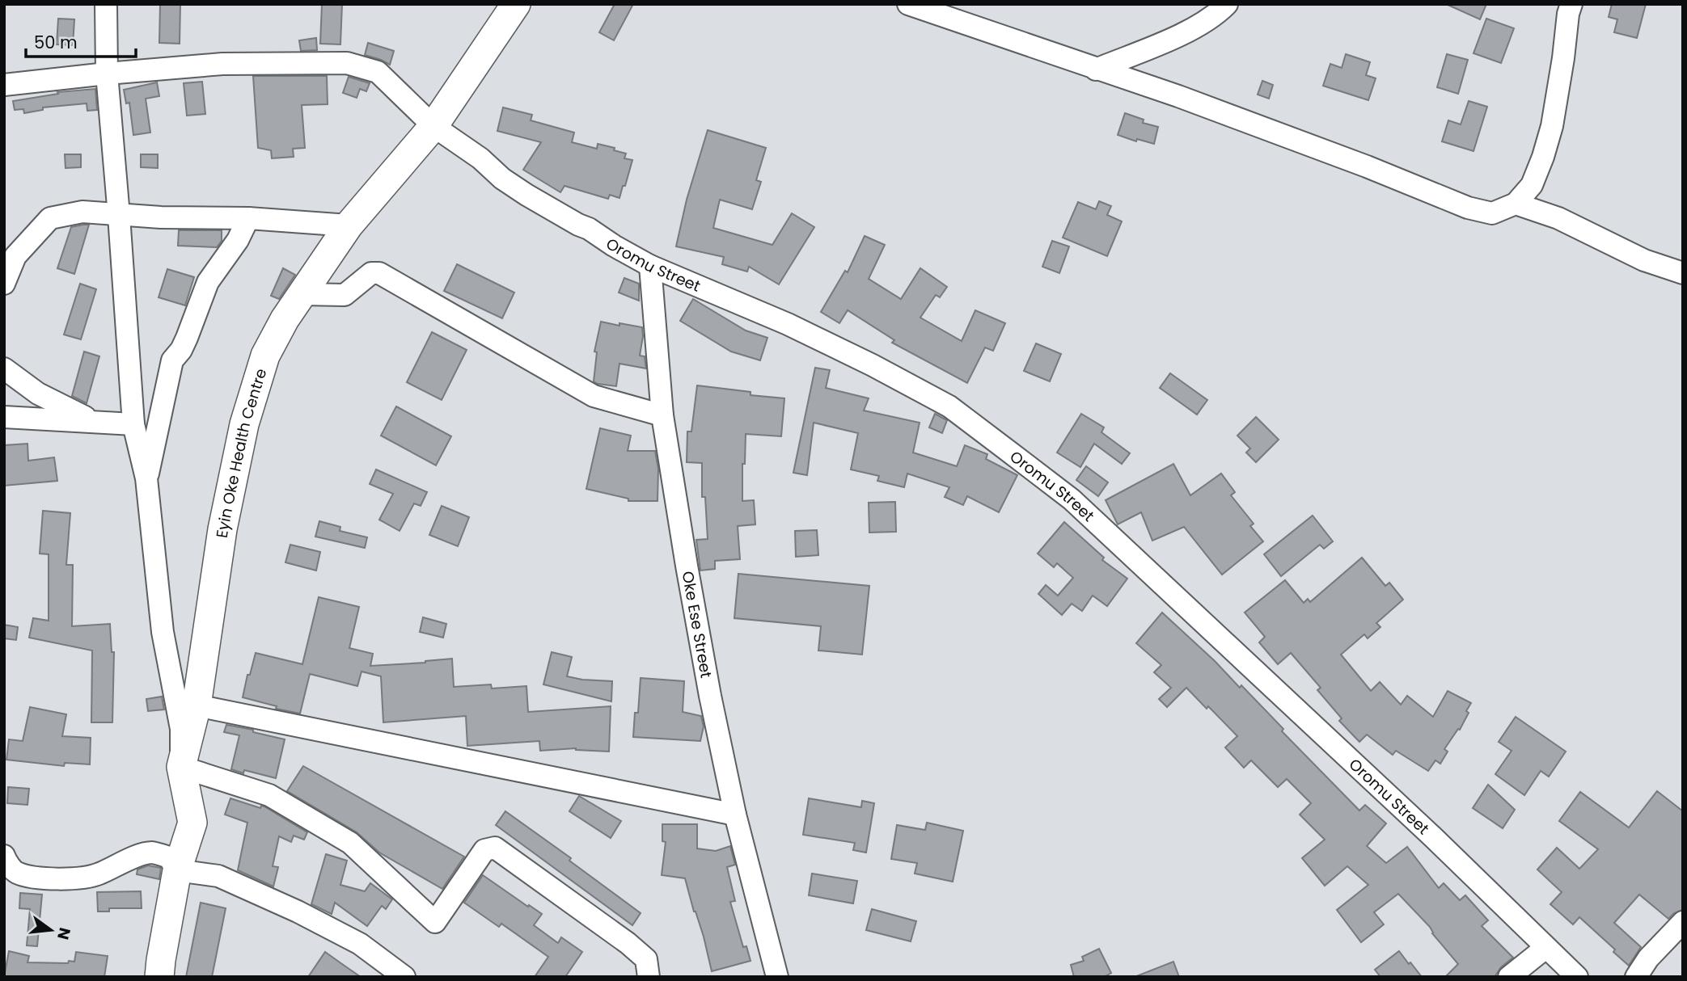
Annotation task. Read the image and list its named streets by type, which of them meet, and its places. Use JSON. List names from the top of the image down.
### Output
{
  "streets": {
    "main road": ["Eyin Oke Health Centre"],
    "street": ["Oromu Street", "Oke Ese Street"]
  },
  "crossings": [
    ["Oromu Street", "Eyin Oke Health Centre"],
    ["Oromu Street", "Oke Ese Street"]
  ],
  "scale_bar": "50 m",
  "north": "right"
}
